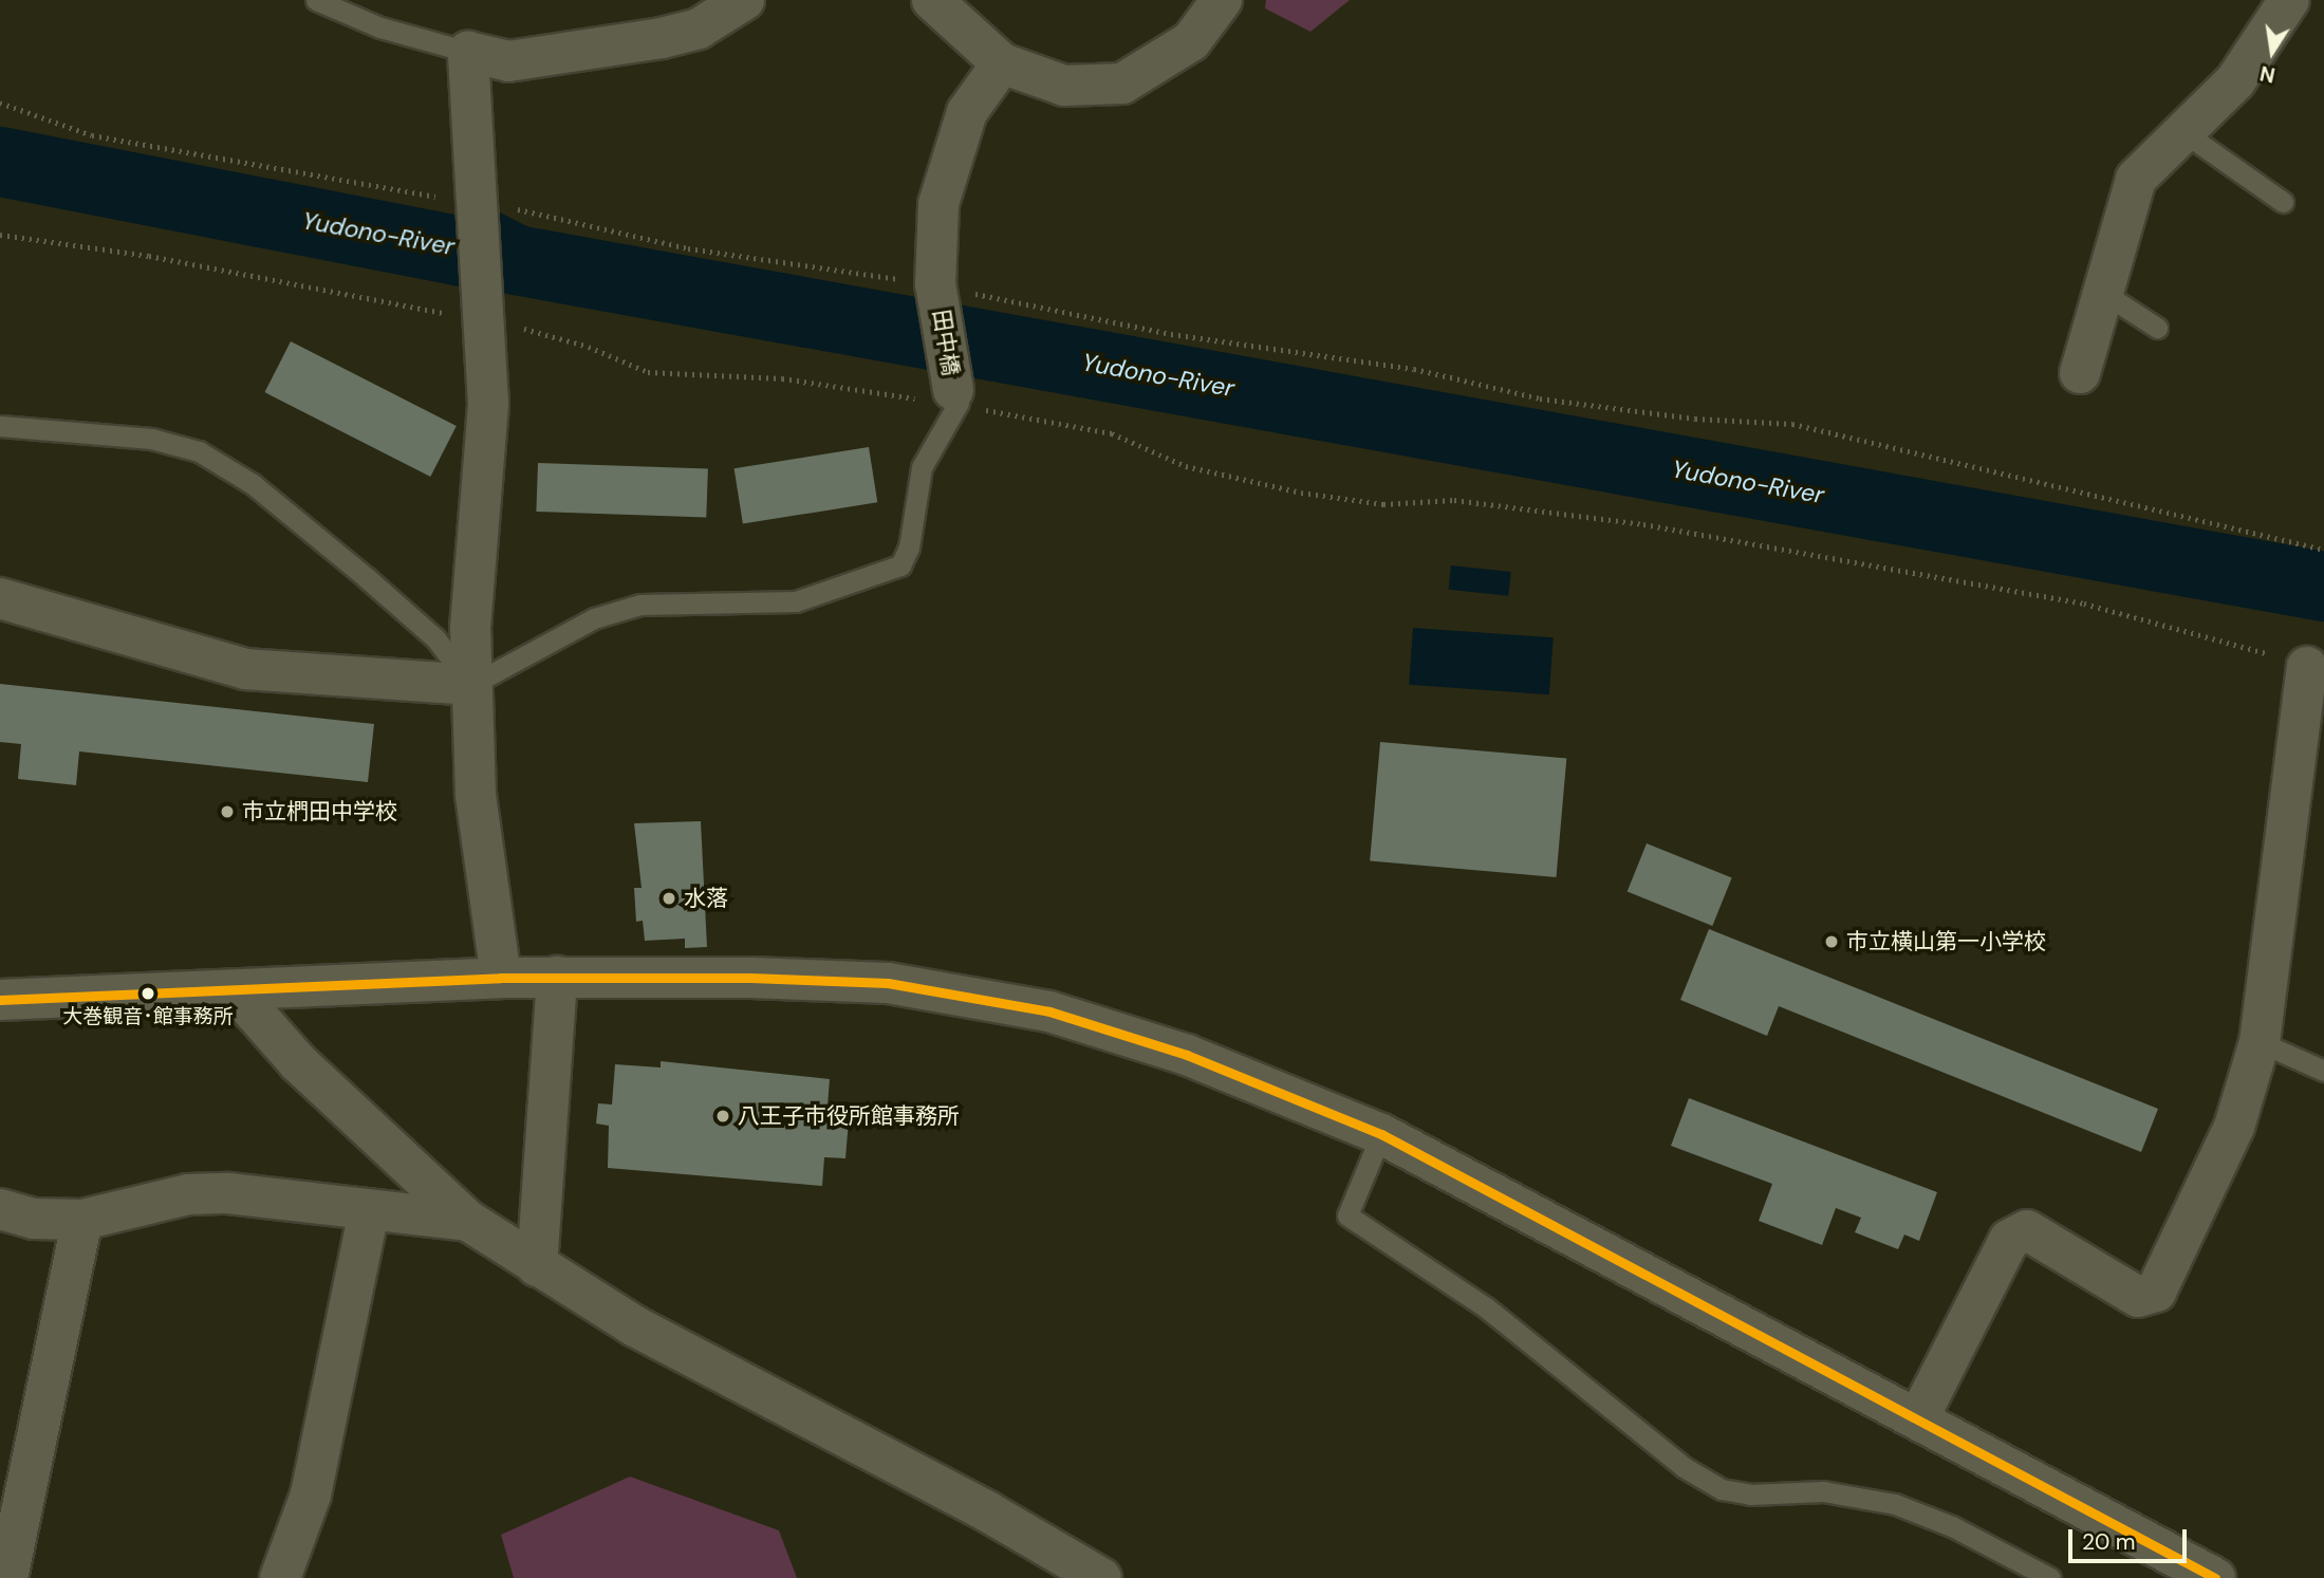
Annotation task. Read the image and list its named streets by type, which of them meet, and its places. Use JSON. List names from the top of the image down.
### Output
{
  "streets": {
    "street": ["田中橋"]
  },
  "water": ["Yudono-River"],
  "places": [
    "市立椚田中学校",
    "水落",
    "市立横山第一小学校",
    "大巻観音･館事務所",
    "八王子市役所館事務所"
  ],
  "scale_bar": "20 m",
  "north": "bottom"
}
